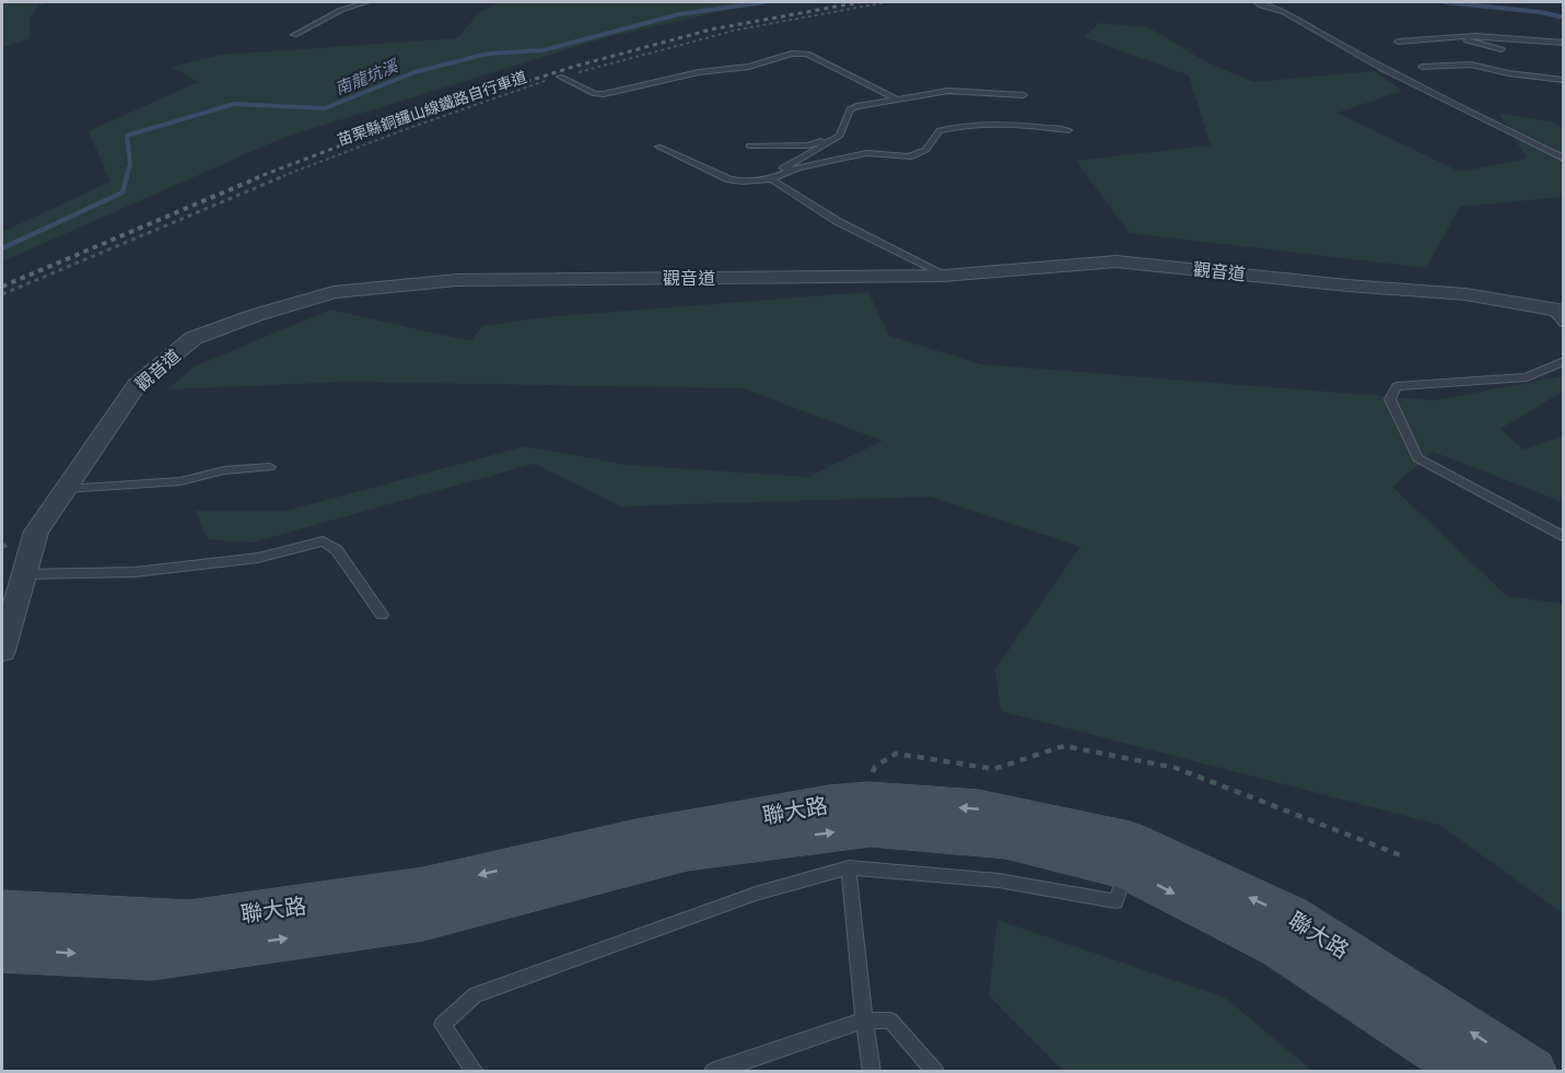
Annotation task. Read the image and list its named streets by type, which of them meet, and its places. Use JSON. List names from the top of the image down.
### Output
{
  "streets": {
    "street": ["觀音道", "聯大路"],
    "path": ["苗栗縣銅鑼山線鐵路自行車道"]
  },
  "water": ["南龍坑溪"]
}
